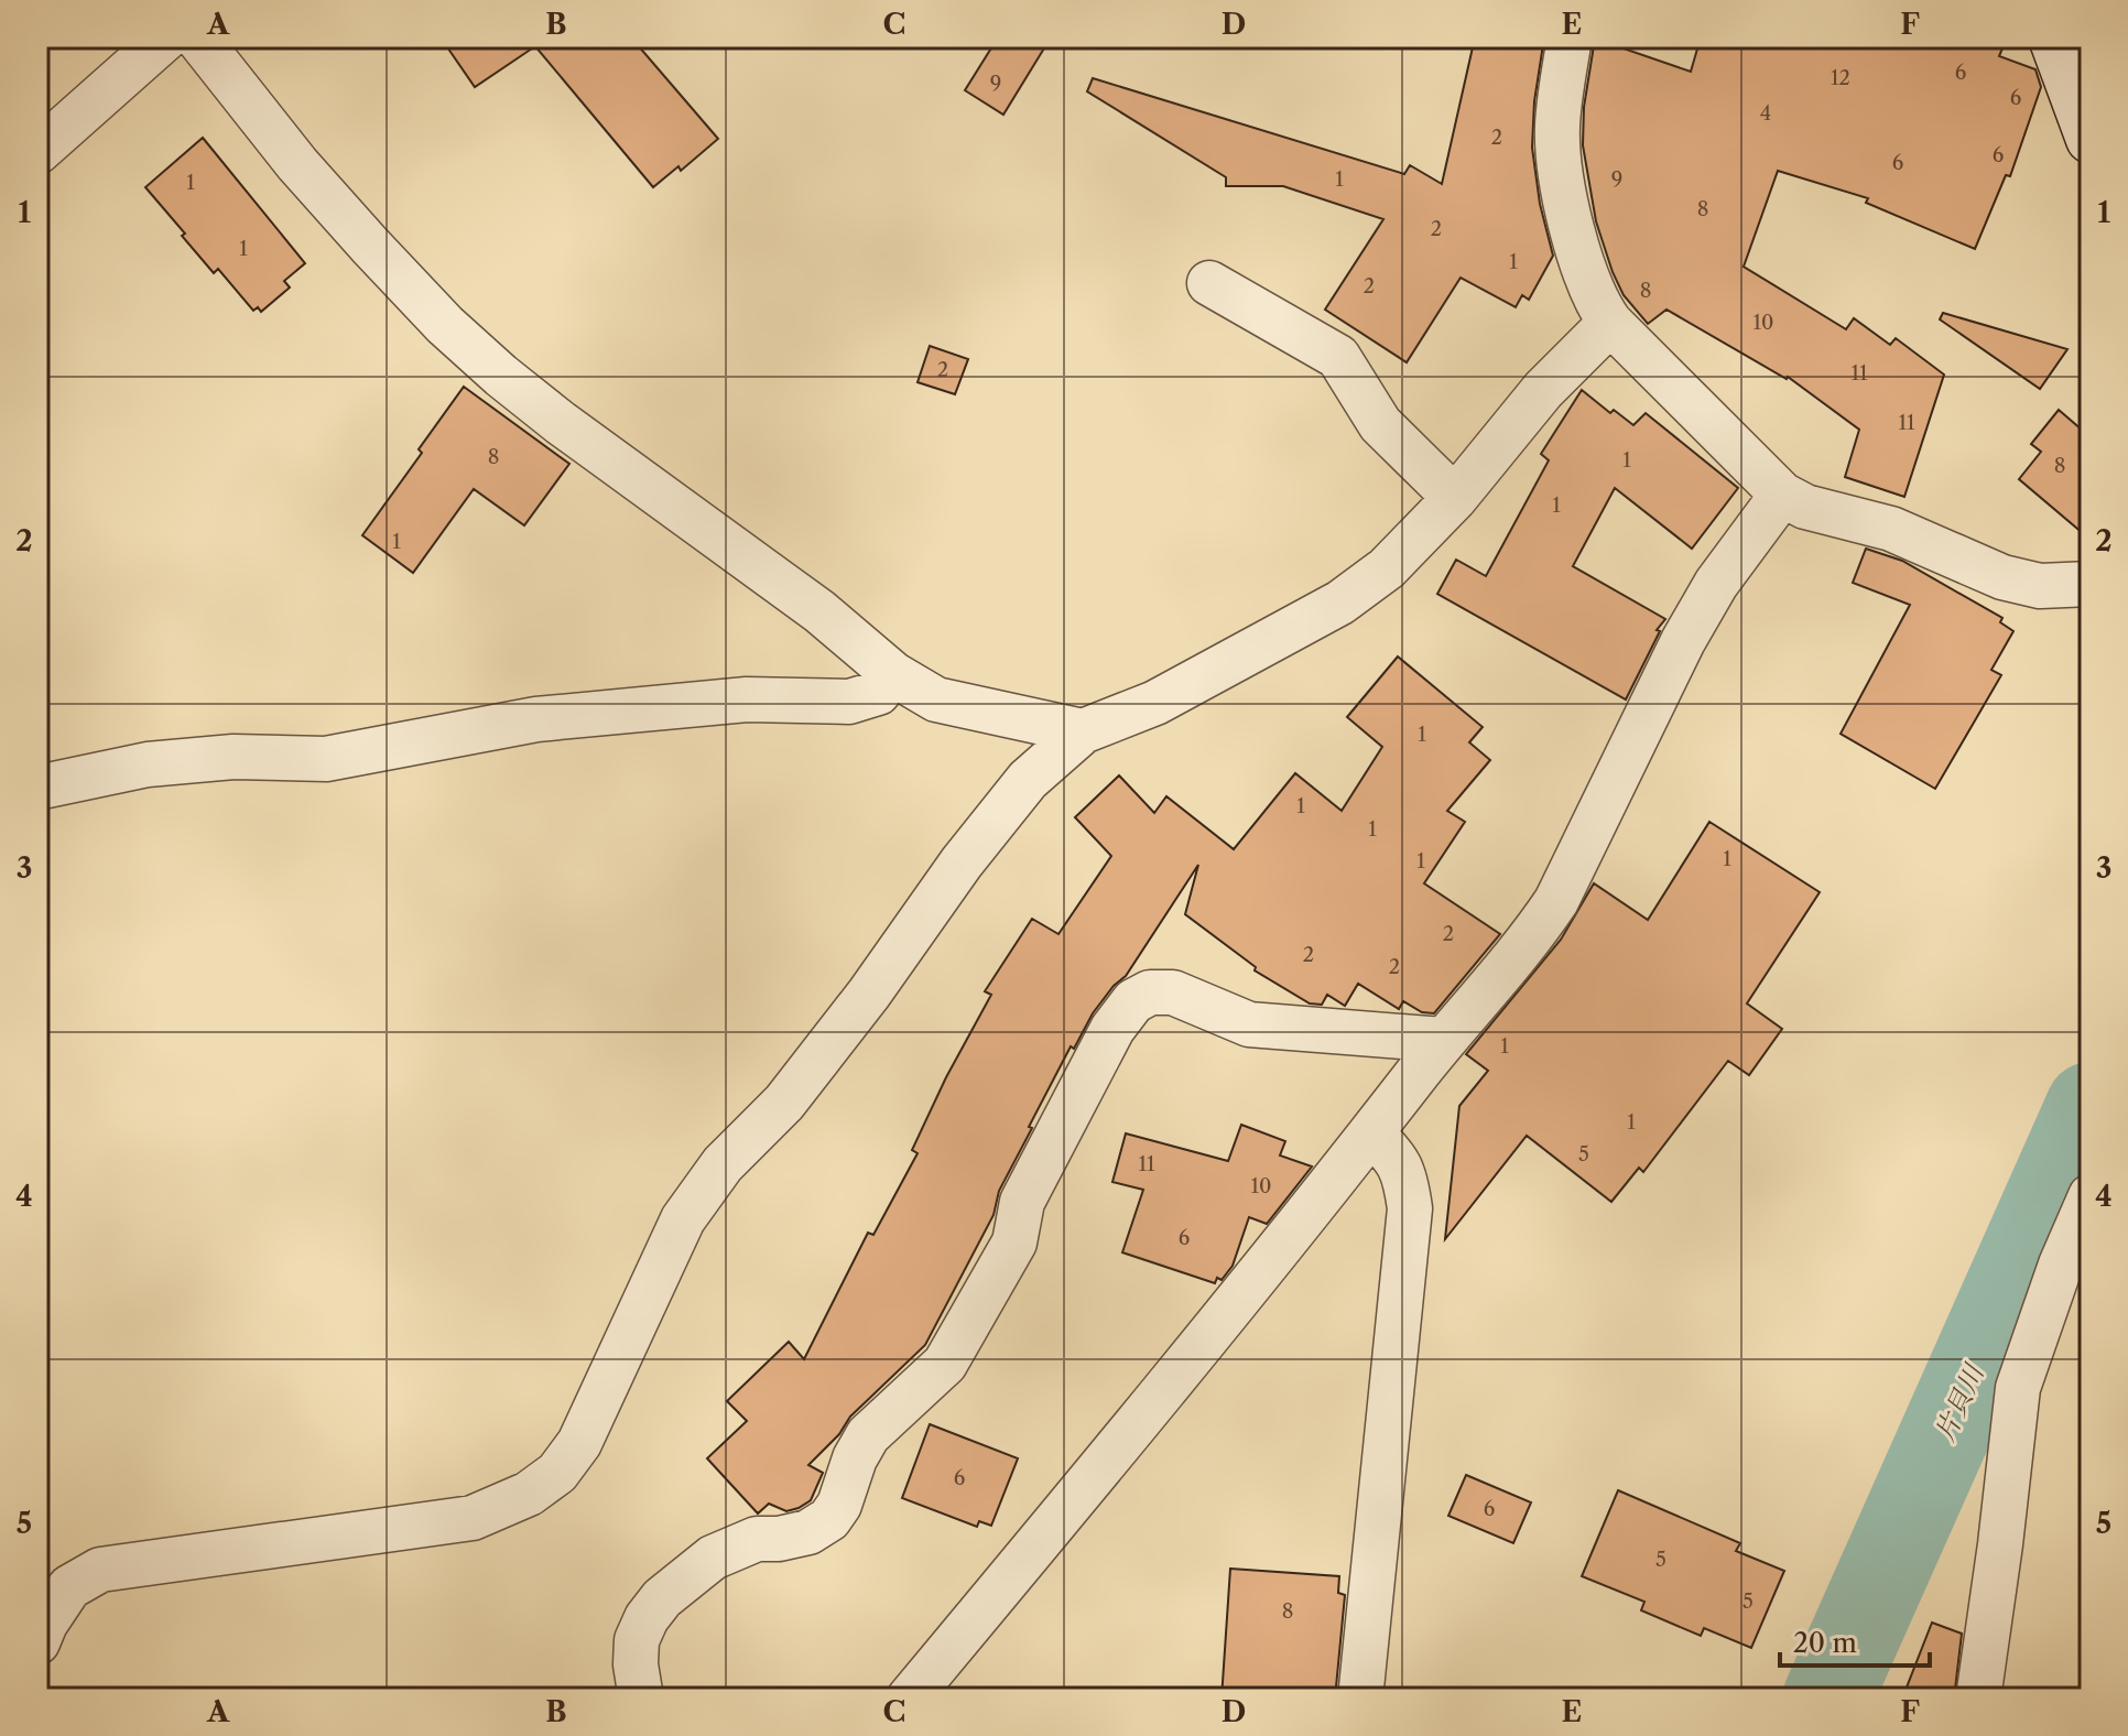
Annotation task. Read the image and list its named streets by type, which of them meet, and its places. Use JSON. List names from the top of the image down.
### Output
{
  "water": ["片貝川"],
  "house_numbers": [
    "6",
    "12",
    "9",
    "6",
    "4",
    "2",
    "6",
    "6",
    "1",
    "9",
    "1",
    "8",
    "2",
    "1",
    "1",
    "2",
    "8",
    "10",
    "2",
    "11",
    "11",
    "8",
    "1",
    "8",
    "1",
    "1",
    "1",
    "1",
    "1",
    "1",
    "1",
    "2",
    "2",
    "2",
    "1",
    "1",
    "5",
    "11",
    "10",
    "6",
    "6",
    "6",
    "5",
    "5",
    "8"
  ],
  "scale_bar": "20 m",
  "grid": {
    "columns": [
      "A",
      "B",
      "C",
      "D",
      "E",
      "F"
    ],
    "rows": [
      "1",
      "2",
      "3",
      "4",
      "5"
    ]
  }
}
